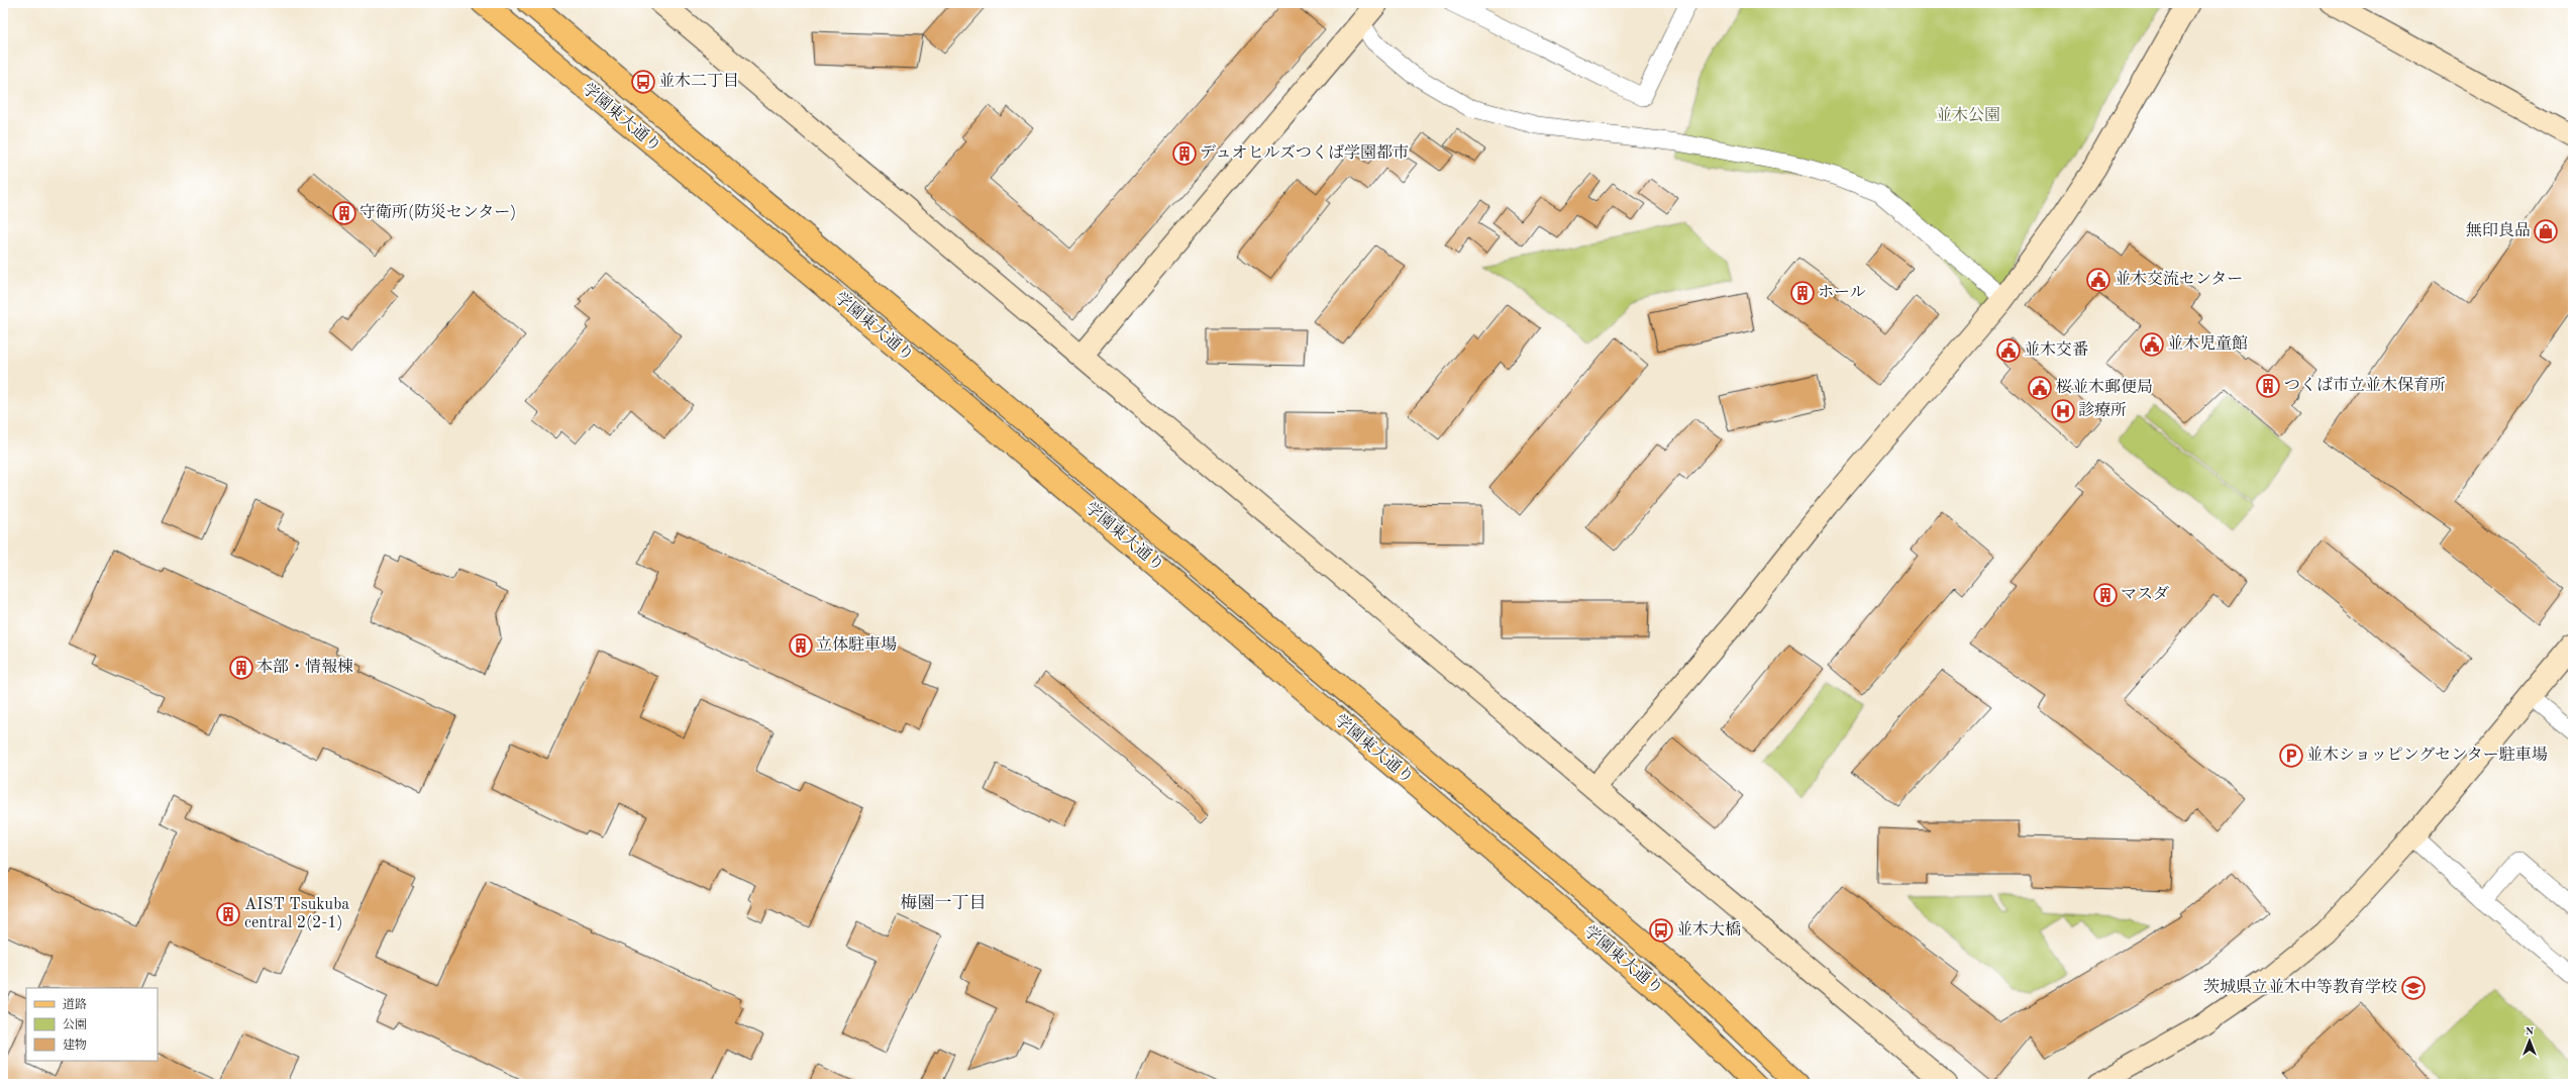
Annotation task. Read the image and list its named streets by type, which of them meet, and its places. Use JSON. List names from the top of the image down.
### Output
{
  "streets": {
    "main road": ["学園東大通り"]
  },
  "districts": ["梅園一丁目"],
  "parks": ["並木公園"],
  "places": {
    "bus stop": ["並木二丁目", "並木大橋"],
    "building": [
      "デュオヒルズつくば学園都市",
      "守衛所(防災センター)",
      "ホール",
      "つくば市立並木保育所",
      "マスダ",
      "立体駐車場",
      "本部・情報棟",
      "AIST Tsukuba central 2(2-1)"
    ],
    "shop": ["無印良品"],
    "public building": [
      "並木交流センター",
      "並木児童館",
      "並木交番",
      "桜並木郵便局"
    ],
    "hospital": ["診療所"],
    "parking": ["並木ショッピングセンター駐車場"],
    "school or university": ["茨城県立並木中等教育学校"]
  },
  "legend": ["道路", "公園", "建物"],
  "north": "top"
}
